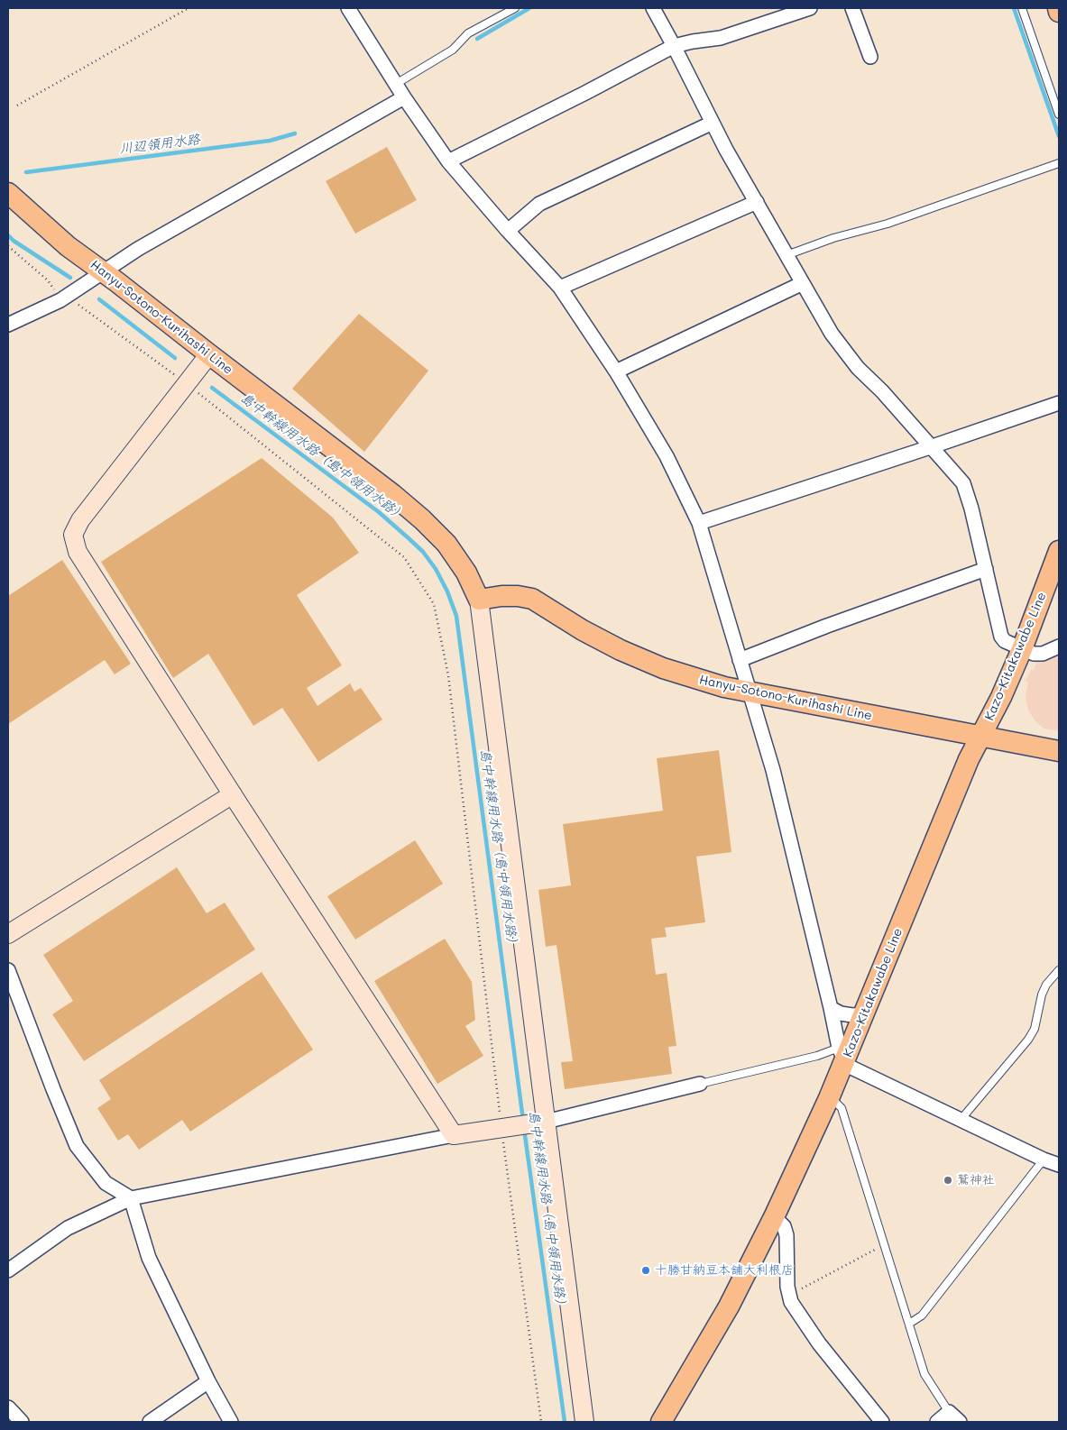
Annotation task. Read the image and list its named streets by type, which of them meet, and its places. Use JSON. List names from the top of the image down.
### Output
{
  "streets": {
    "main road": ["Hanyu-Sotono-Kurihashi Line", "Kazo-Kitakawabe Line"]
  },
  "crossings": [
    ["Hanyu-Sotono-Kurihashi Line", "Kazo-Kitakawabe Line"]
  ],
  "water": ["川辺領用水路", "島中幹線用水路（島中領用水路）"],
  "places": ["鷲神社", "十勝甘納豆本舗大利根店"]
}
